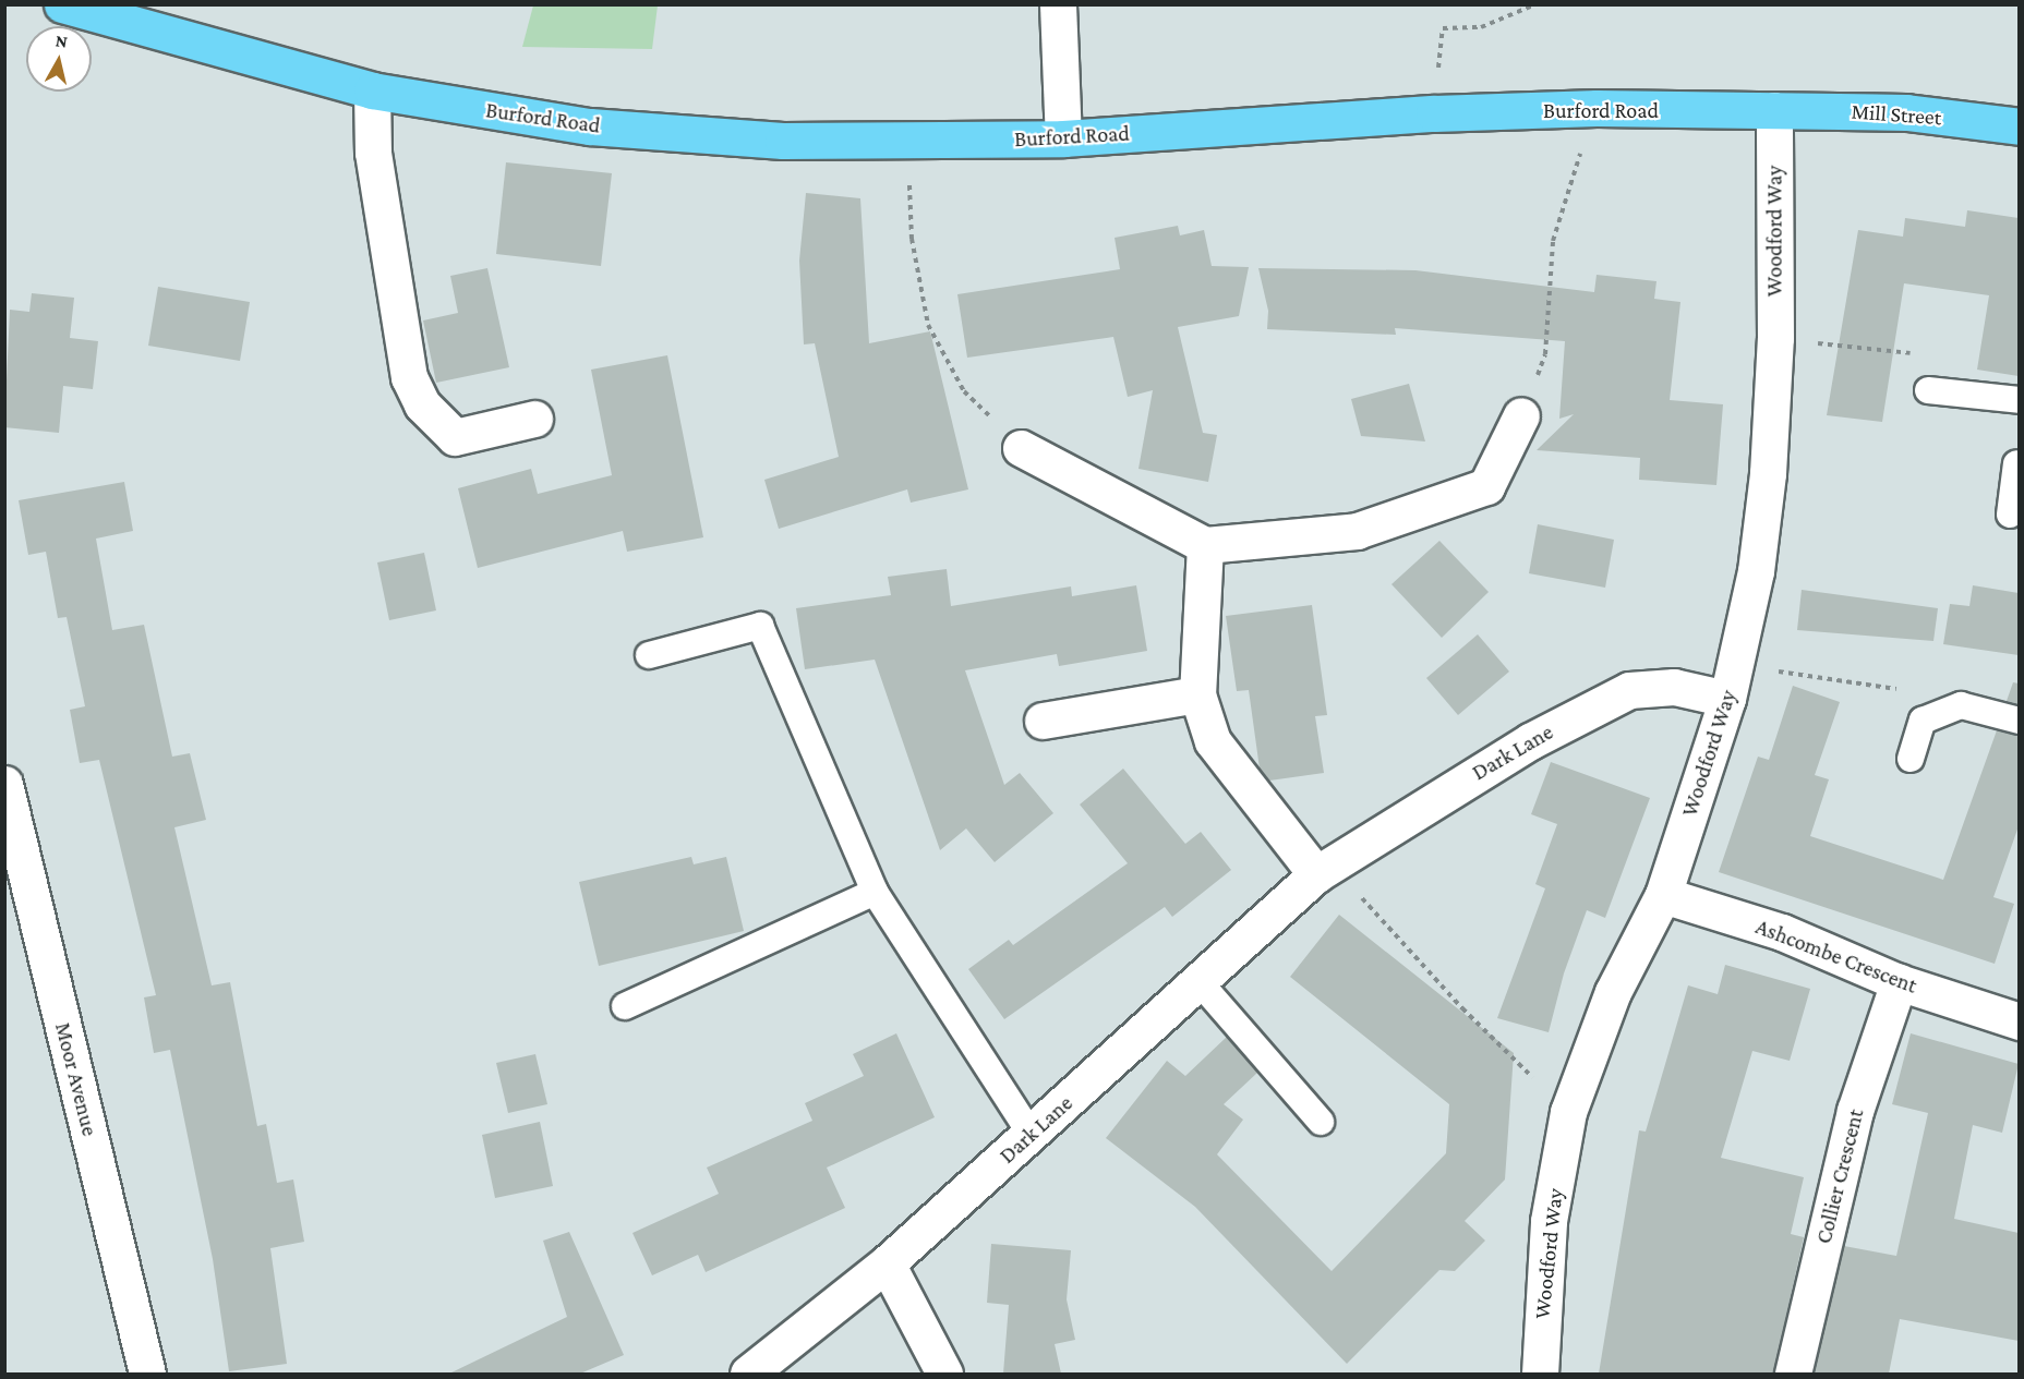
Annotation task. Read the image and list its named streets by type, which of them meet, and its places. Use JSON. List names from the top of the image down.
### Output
{
  "streets": {
    "main road": ["Burford Road", "Mill Street"],
    "street": [
      "Woodford Way",
      "Dark Lane",
      "Ashcombe Crescent",
      "Moor Avenue",
      "Collier Crescent"
    ]
  },
  "crossings": [
    ["Burford Road", "Mill Street"],
    ["Burford Road", "Woodford Way"],
    ["Mill Street", "Woodford Way"],
    ["Woodford Way", "Dark Lane"],
    ["Woodford Way", "Ashcombe Crescent"],
    ["Ashcombe Crescent", "Collier Crescent"]
  ],
  "north": "top"
}
